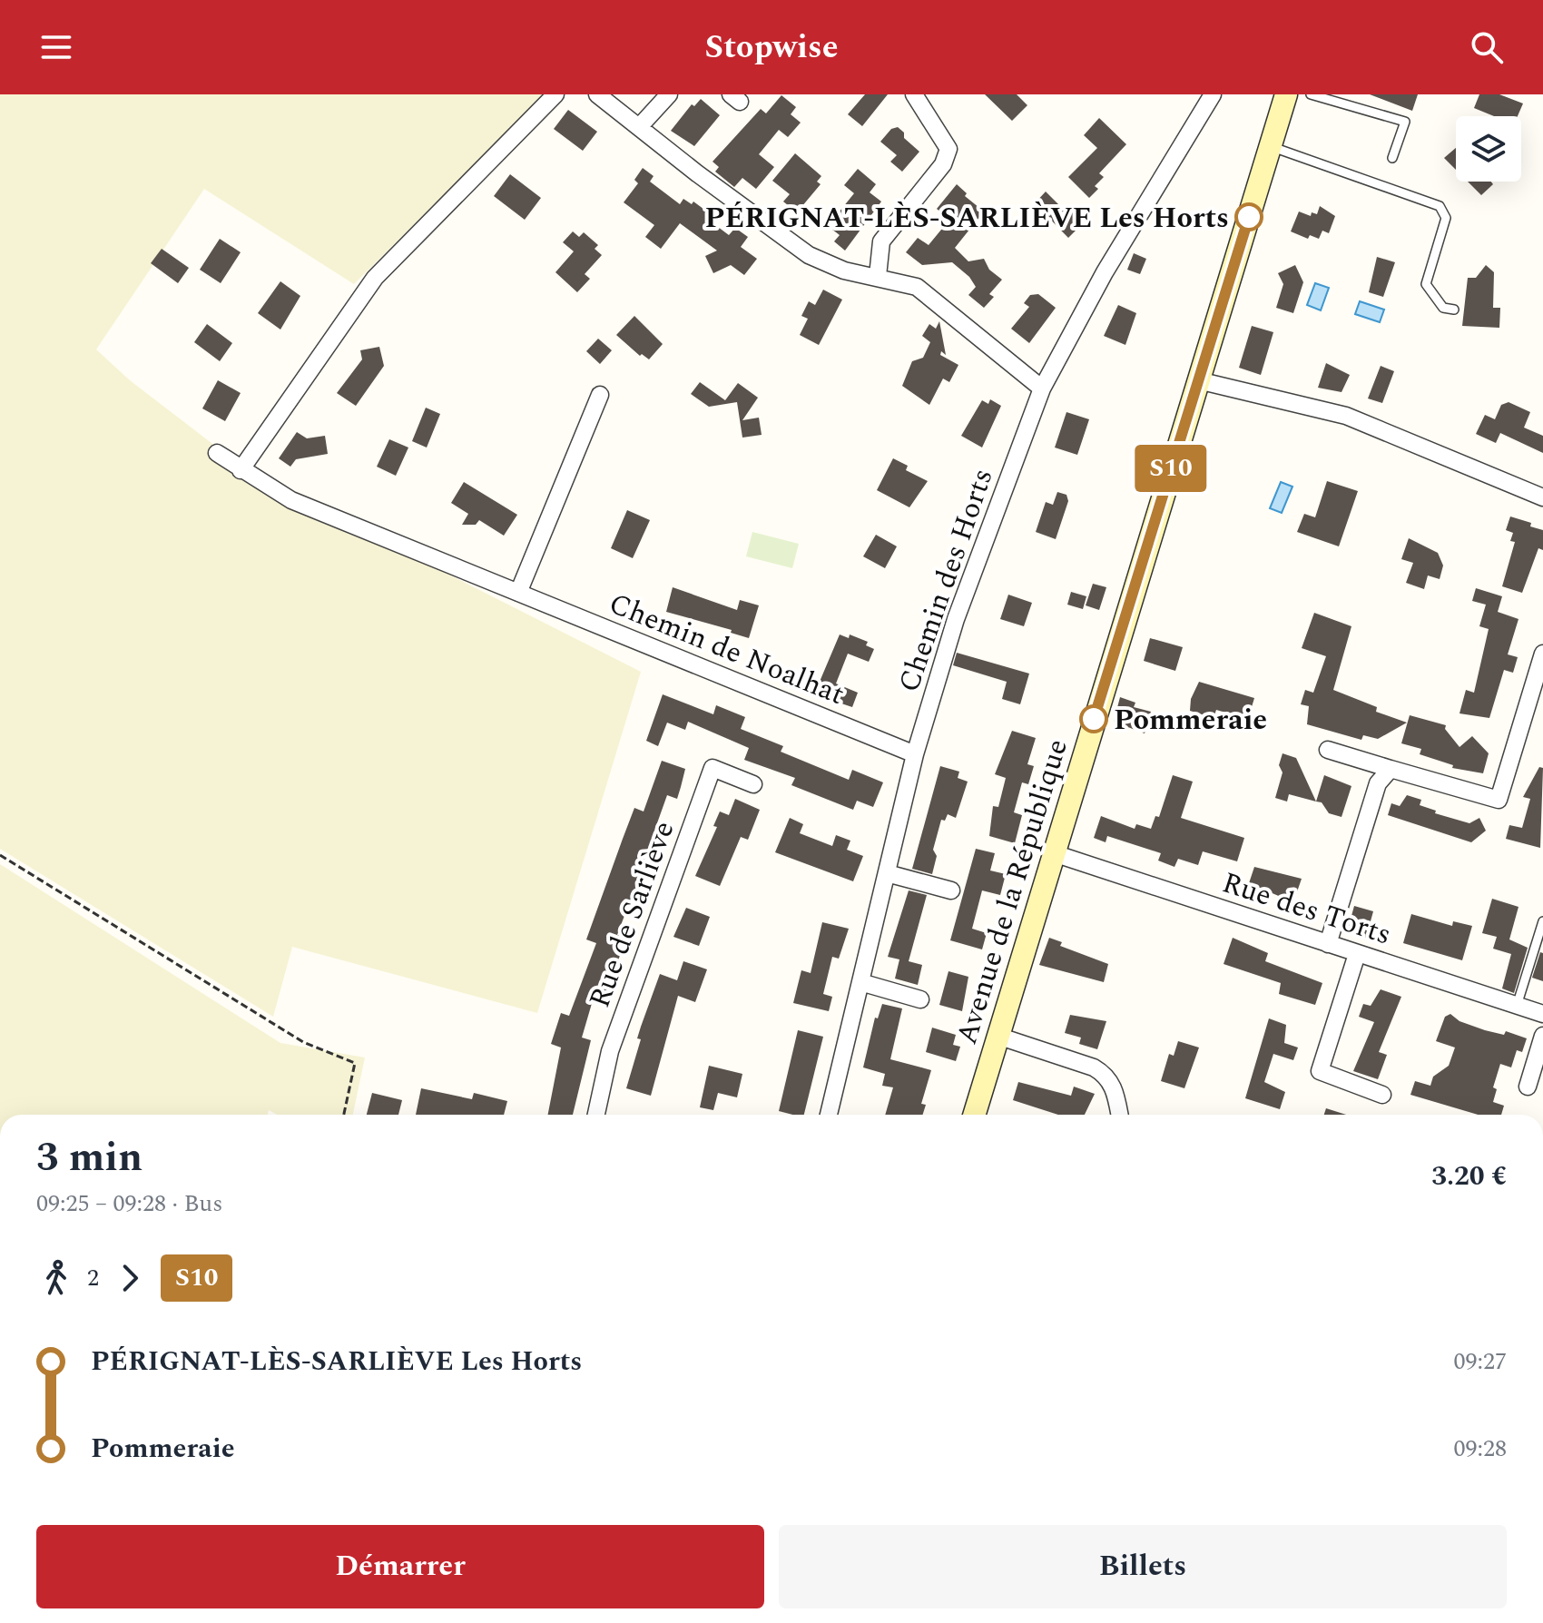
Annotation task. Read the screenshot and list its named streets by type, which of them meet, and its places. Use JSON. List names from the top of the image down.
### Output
{
  "streets": {
    "street": [
      "Chemin des Horts",
      "Chemin de Noalhat",
      "Avenue de la République",
      "Rue des Torts",
      "Rue de Sarliève"
    ]
  },
  "crossings": [
    ["Chemin des Horts", "Chemin de Noalhat"],
    ["Avenue de la République", "Rue des Torts"]
  ],
  "places": ["PÉRIGNAT-LÈS-SARLIÈVE Les Horts", "Pommeraie"],
  "lines": ["bus line S10"],
  "page": {
    "header": "Stopwise",
    "on_map": "S10",
    "heading": ["3 min", "09:25 – 09:28 · Bus", "3.20 €"],
    "legs": ["2", "S10"],
    "list": [
      {
        "name": "PÉRIGNAT-LÈS-SARLIÈVE Les Horts",
        "value": "09:27"
      },
      {
        "name": "Pommeraie",
        "value": "09:28"
      }
    ],
    "buttons": ["Démarrer", "Billets"]
  }
}
